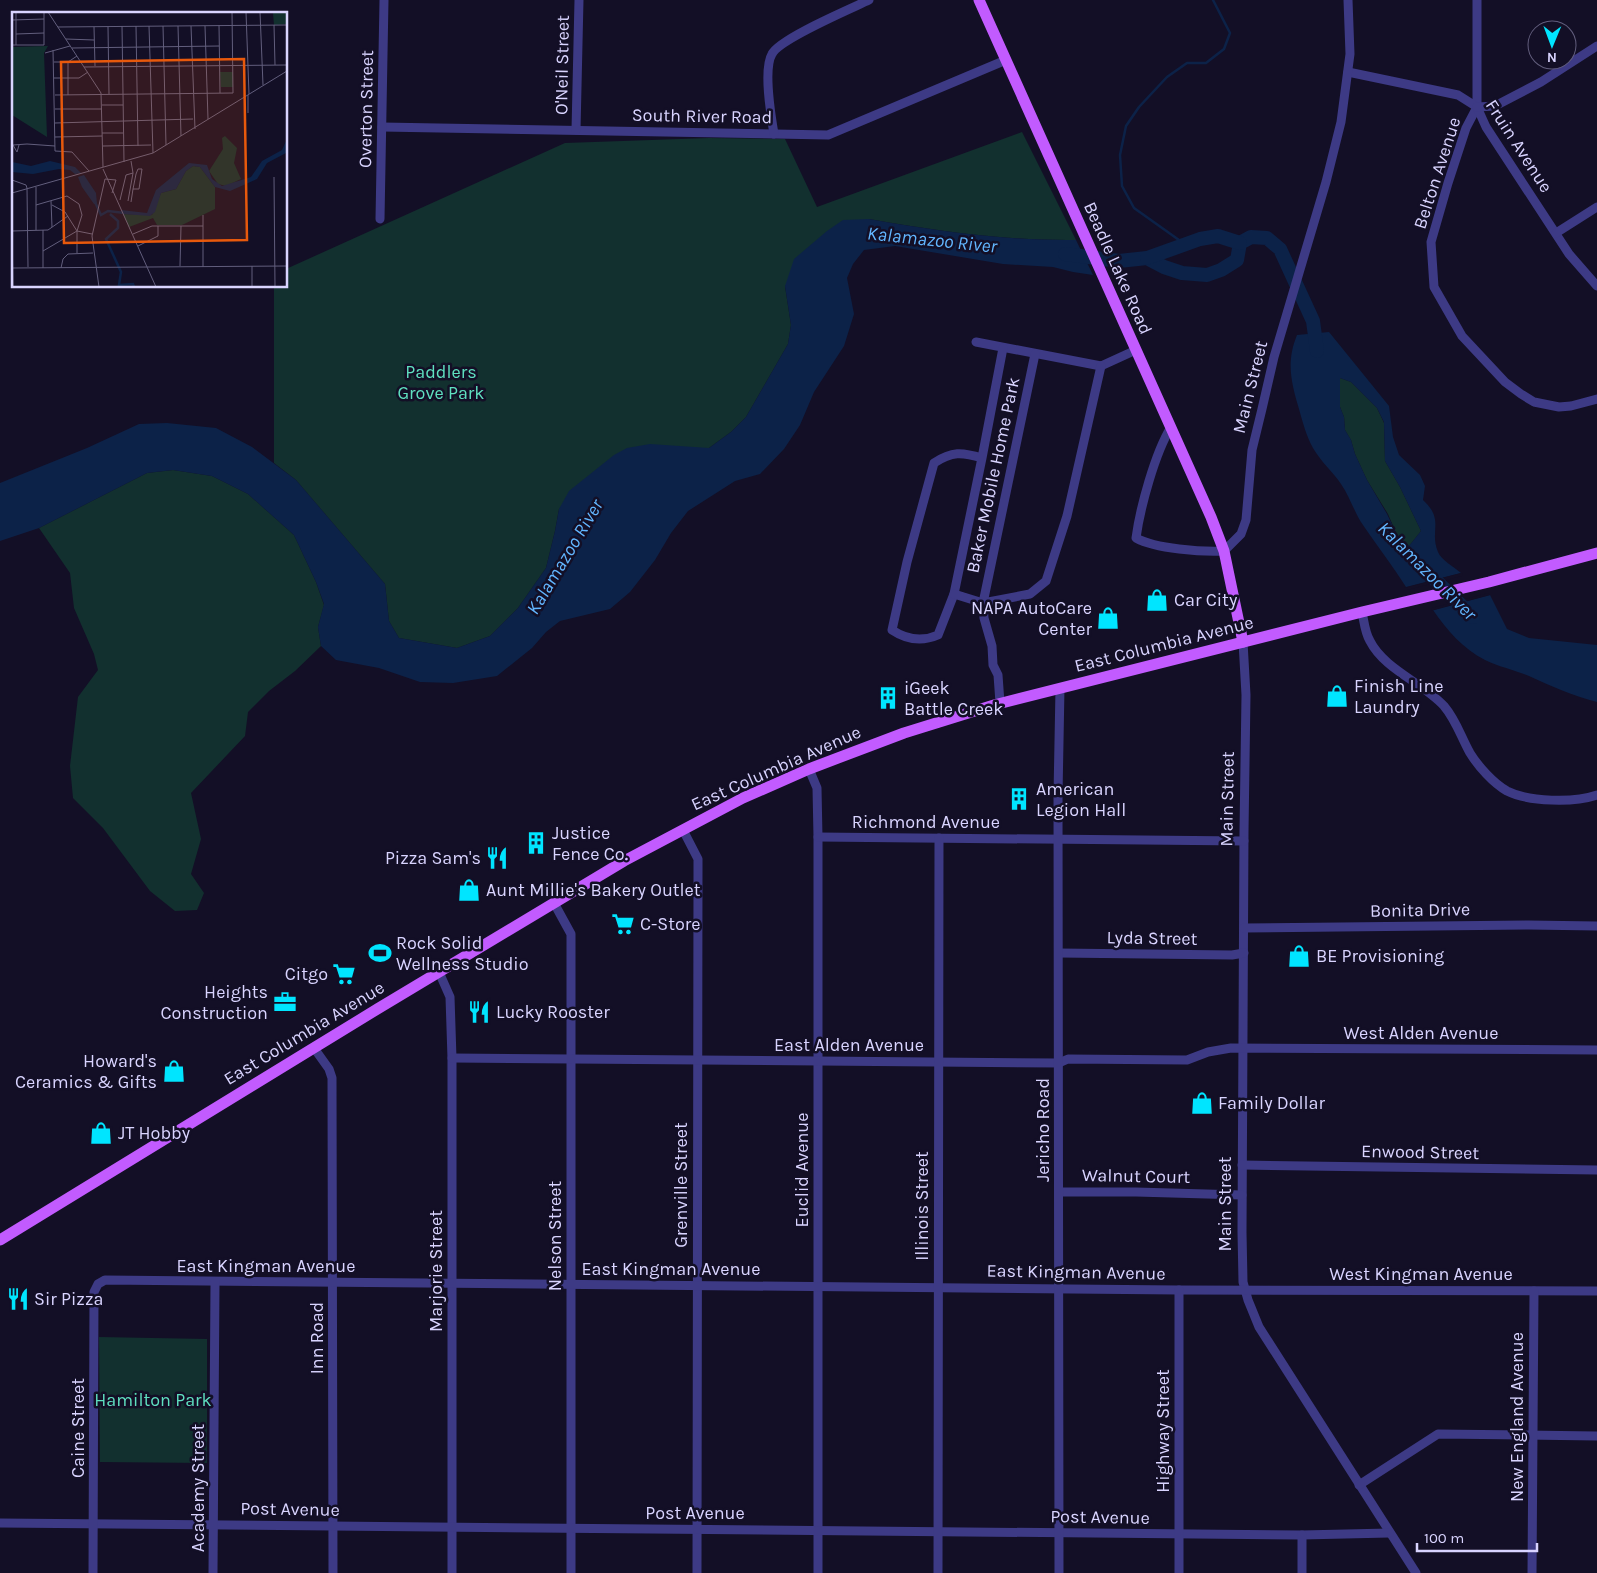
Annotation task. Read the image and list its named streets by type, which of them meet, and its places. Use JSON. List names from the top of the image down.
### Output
{
  "streets": {
    "main road": ["Beadle Lake Road", "Main Street", "East Columbia Avenue"],
    "street": [
      "O'Neil Street",
      "Overton Street",
      "South River Road",
      "Fruin Avenue",
      "Belton Avenue",
      "Baker Mobile Home Park",
      "Richmond Avenue",
      "Bonita Drive",
      "Lyda Street",
      "West Alden Avenue",
      "East Alden Avenue",
      "Jericho Road",
      "Enwood Street",
      "Euclid Avenue",
      "Walnut Court",
      "Grenville Street",
      "Illinois Street",
      "Nelson Street",
      "East Kingman Avenue",
      "Marjorie Street",
      "West Kingman Avenue",
      "Inn Road",
      "New England Avenue",
      "Caine Street",
      "Highway Street",
      "Academy Street",
      "Post Avenue"
    ]
  },
  "crossings": [
    ["O'Neil Street", "South River Road"],
    ["Overton Street", "South River Road"],
    ["South River Road", "Beadle Lake Road"],
    ["Fruin Avenue", "Belton Avenue"],
    ["Fruin Avenue", "Main Street"],
    ["Beadle Lake Road", "Main Street"],
    ["Main Street", "East Columbia Avenue"],
    ["Main Street", "Richmond Avenue"],
    ["Main Street", "Bonita Drive"],
    ["Main Street", "Lyda Street"],
    ["Main Street", "West Alden Avenue"],
    ["Main Street", "East Alden Avenue"],
    ["Main Street", "Enwood Street"],
    ["Main Street", "Walnut Court"],
    ["Main Street", "East Kingman Avenue"],
    ["Main Street", "West Kingman Avenue"],
    ["Main Street", "Post Avenue"],
    ["East Columbia Avenue", "Jericho Road"],
    ["East Columbia Avenue", "Euclid Avenue"],
    ["East Columbia Avenue", "Grenville Street"],
    ["East Columbia Avenue", "Nelson Street"],
    ["East Columbia Avenue", "Marjorie Street"],
    ["East Columbia Avenue", "Inn Road"],
    ["Richmond Avenue", "Jericho Road"],
    ["Richmond Avenue", "Euclid Avenue"],
    ["Richmond Avenue", "Illinois Street"],
    ["Lyda Street", "Jericho Road"],
    ["West Alden Avenue", "East Alden Avenue"],
    ["East Alden Avenue", "Jericho Road"],
    ["East Alden Avenue", "Euclid Avenue"],
    ["East Alden Avenue", "Grenville Street"],
    ["East Alden Avenue", "Illinois Street"],
    ["East Alden Avenue", "Nelson Street"],
    ["East Alden Avenue", "Marjorie Street"],
    ["Jericho Road", "Walnut Court"],
    ["Jericho Road", "East Kingman Avenue"],
    ["Jericho Road", "Post Avenue"],
    ["Euclid Avenue", "East Kingman Avenue"],
    ["Euclid Avenue", "Post Avenue"],
    ["Grenville Street", "East Kingman Avenue"],
    ["Grenville Street", "Post Avenue"],
    ["Illinois Street", "East Kingman Avenue"],
    ["Illinois Street", "Post Avenue"],
    ["Nelson Street", "East Kingman Avenue"],
    ["Nelson Street", "Post Avenue"],
    ["East Kingman Avenue", "Marjorie Street"],
    ["East Kingman Avenue", "West Kingman Avenue"],
    ["East Kingman Avenue", "Inn Road"],
    ["East Kingman Avenue", "Caine Street"],
    ["East Kingman Avenue", "Highway Street"],
    ["East Kingman Avenue", "Academy Street"],
    ["Marjorie Street", "Post Avenue"],
    ["West Kingman Avenue", "New England Avenue"],
    ["Inn Road", "Post Avenue"],
    ["Caine Street", "Post Avenue"],
    ["Highway Street", "Post Avenue"],
    ["Academy Street", "Post Avenue"]
  ],
  "water": ["Kalamazoo River"],
  "parks": ["Paddlers Grove Park", "Hamilton Park"],
  "places": {
    "shop": [
      "Car City",
      "NAPA AutoCare Center",
      "Finish Line Laundry",
      "Aunt Millie's Bakery Outlet",
      "BE Provisioning",
      "Howard's Ceramics & Gifts",
      "Family Dollar",
      "JT Hobby"
    ],
    "building": ["iGeek Battle Creek", "American Legion Hall", "Justice Fence Co."],
    "restaurant": ["Pizza Sam's", "Lucky Rooster", "Sir Pizza"],
    "supermarket": ["C-Store", "Citgo"],
    "sports": ["Rock Solid Wellness Studio"],
    "office": ["Heights Construction"]
  },
  "scale_bar": "100 m",
  "north": "bottom"
}
